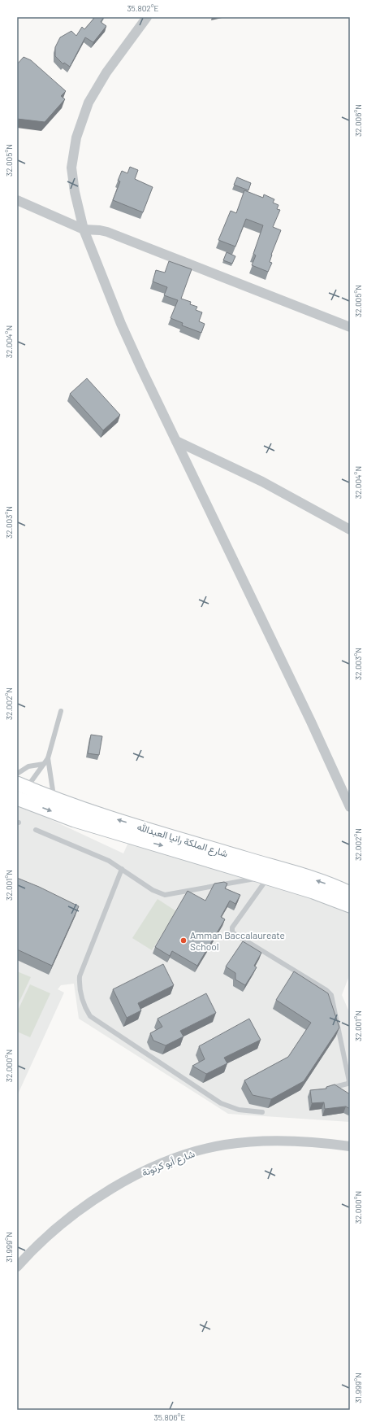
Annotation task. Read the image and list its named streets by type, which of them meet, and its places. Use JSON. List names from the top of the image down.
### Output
{
  "streets": {
    "main road": ["شارع الملكة رانيا العبدالله"],
    "street": ["شارع أبو كرتونة"]
  },
  "places": ["Amman Baccalaureate School"],
  "coordinates": [
    "35.802°E",
    "32.006°N",
    "32.005°N",
    "32.004°N",
    "32.003°N",
    "32.002°N",
    "32.001°N",
    "32.000°N",
    "31.999°N",
    "35.806°E"
  ]
}
